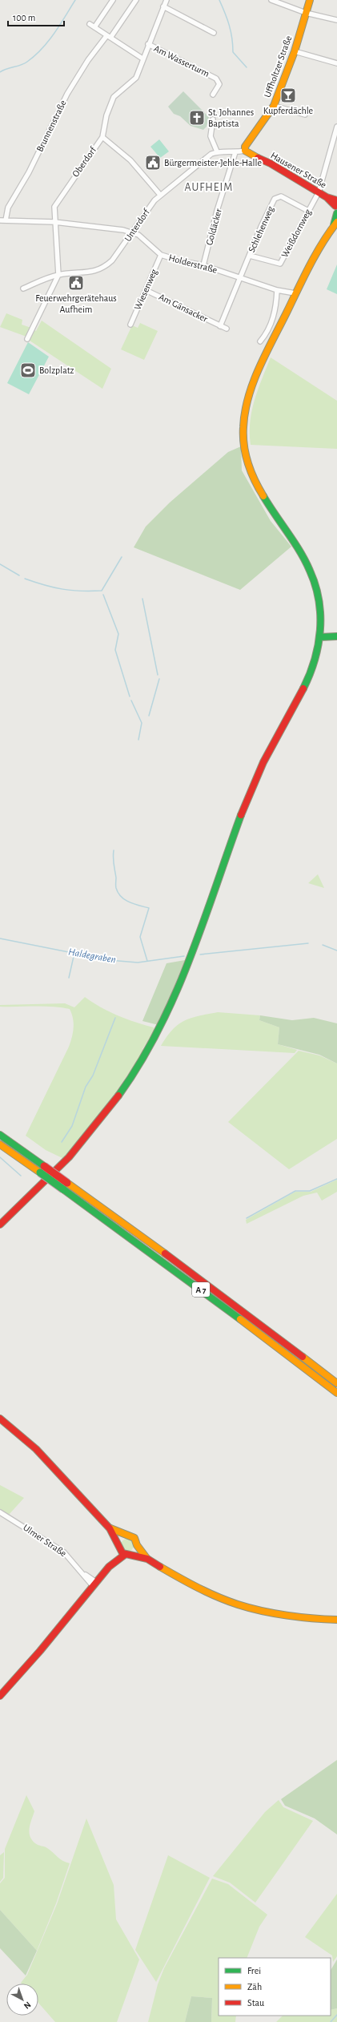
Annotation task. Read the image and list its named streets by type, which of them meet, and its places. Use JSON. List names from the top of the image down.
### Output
{
  "streets": {
    "main road": ["Uffholtzer Straße", "Hausener Straße", "A 7"],
    "street": [
      "Am Wasserturm",
      "Brunnenstraße",
      "Oberdorf",
      "Unterdorf",
      "Goldäcker",
      "Schlehenweg",
      "Weißdornweg",
      "Holderstraße",
      "Wiesenweg",
      "Am Gänsacker",
      "Ulmer Straße"
    ]
  },
  "crossings": [
    ["Am Wasserturm", "Oberdorf"],
    ["Uffholtzer Straße", "Hausener Straße"],
    ["Brunnenstraße", "Holderstraße"],
    ["Oberdorf", "Unterdorf"],
    ["Oberdorf", "Holderstraße"],
    ["Hausener Straße", "Weißdornweg"],
    ["Unterdorf", "Holderstraße"],
    ["Goldäcker", "Holderstraße"],
    ["Schlehenweg", "Weißdornweg"],
    ["Schlehenweg", "Holderstraße"],
    ["Holderstraße", "Wiesenweg"],
    ["Wiesenweg", "Am Gänsacker"]
  ],
  "districts": ["AUFHEIM"],
  "water": ["Haldegraben"],
  "places": {
    "bar": ["Kupferdächle"],
    "church": ["St. Johannes Baptista"],
    "public building": ["Bürgermeister-Jehle-Halle", "Feuerwehrgerätehaus Aufheim"],
    "sports": ["Bolzplatz"]
  },
  "legend": ["Frei", "Zäh", "Stau"],
  "scale_bar": "100 m",
  "north": "bottom right"
}
